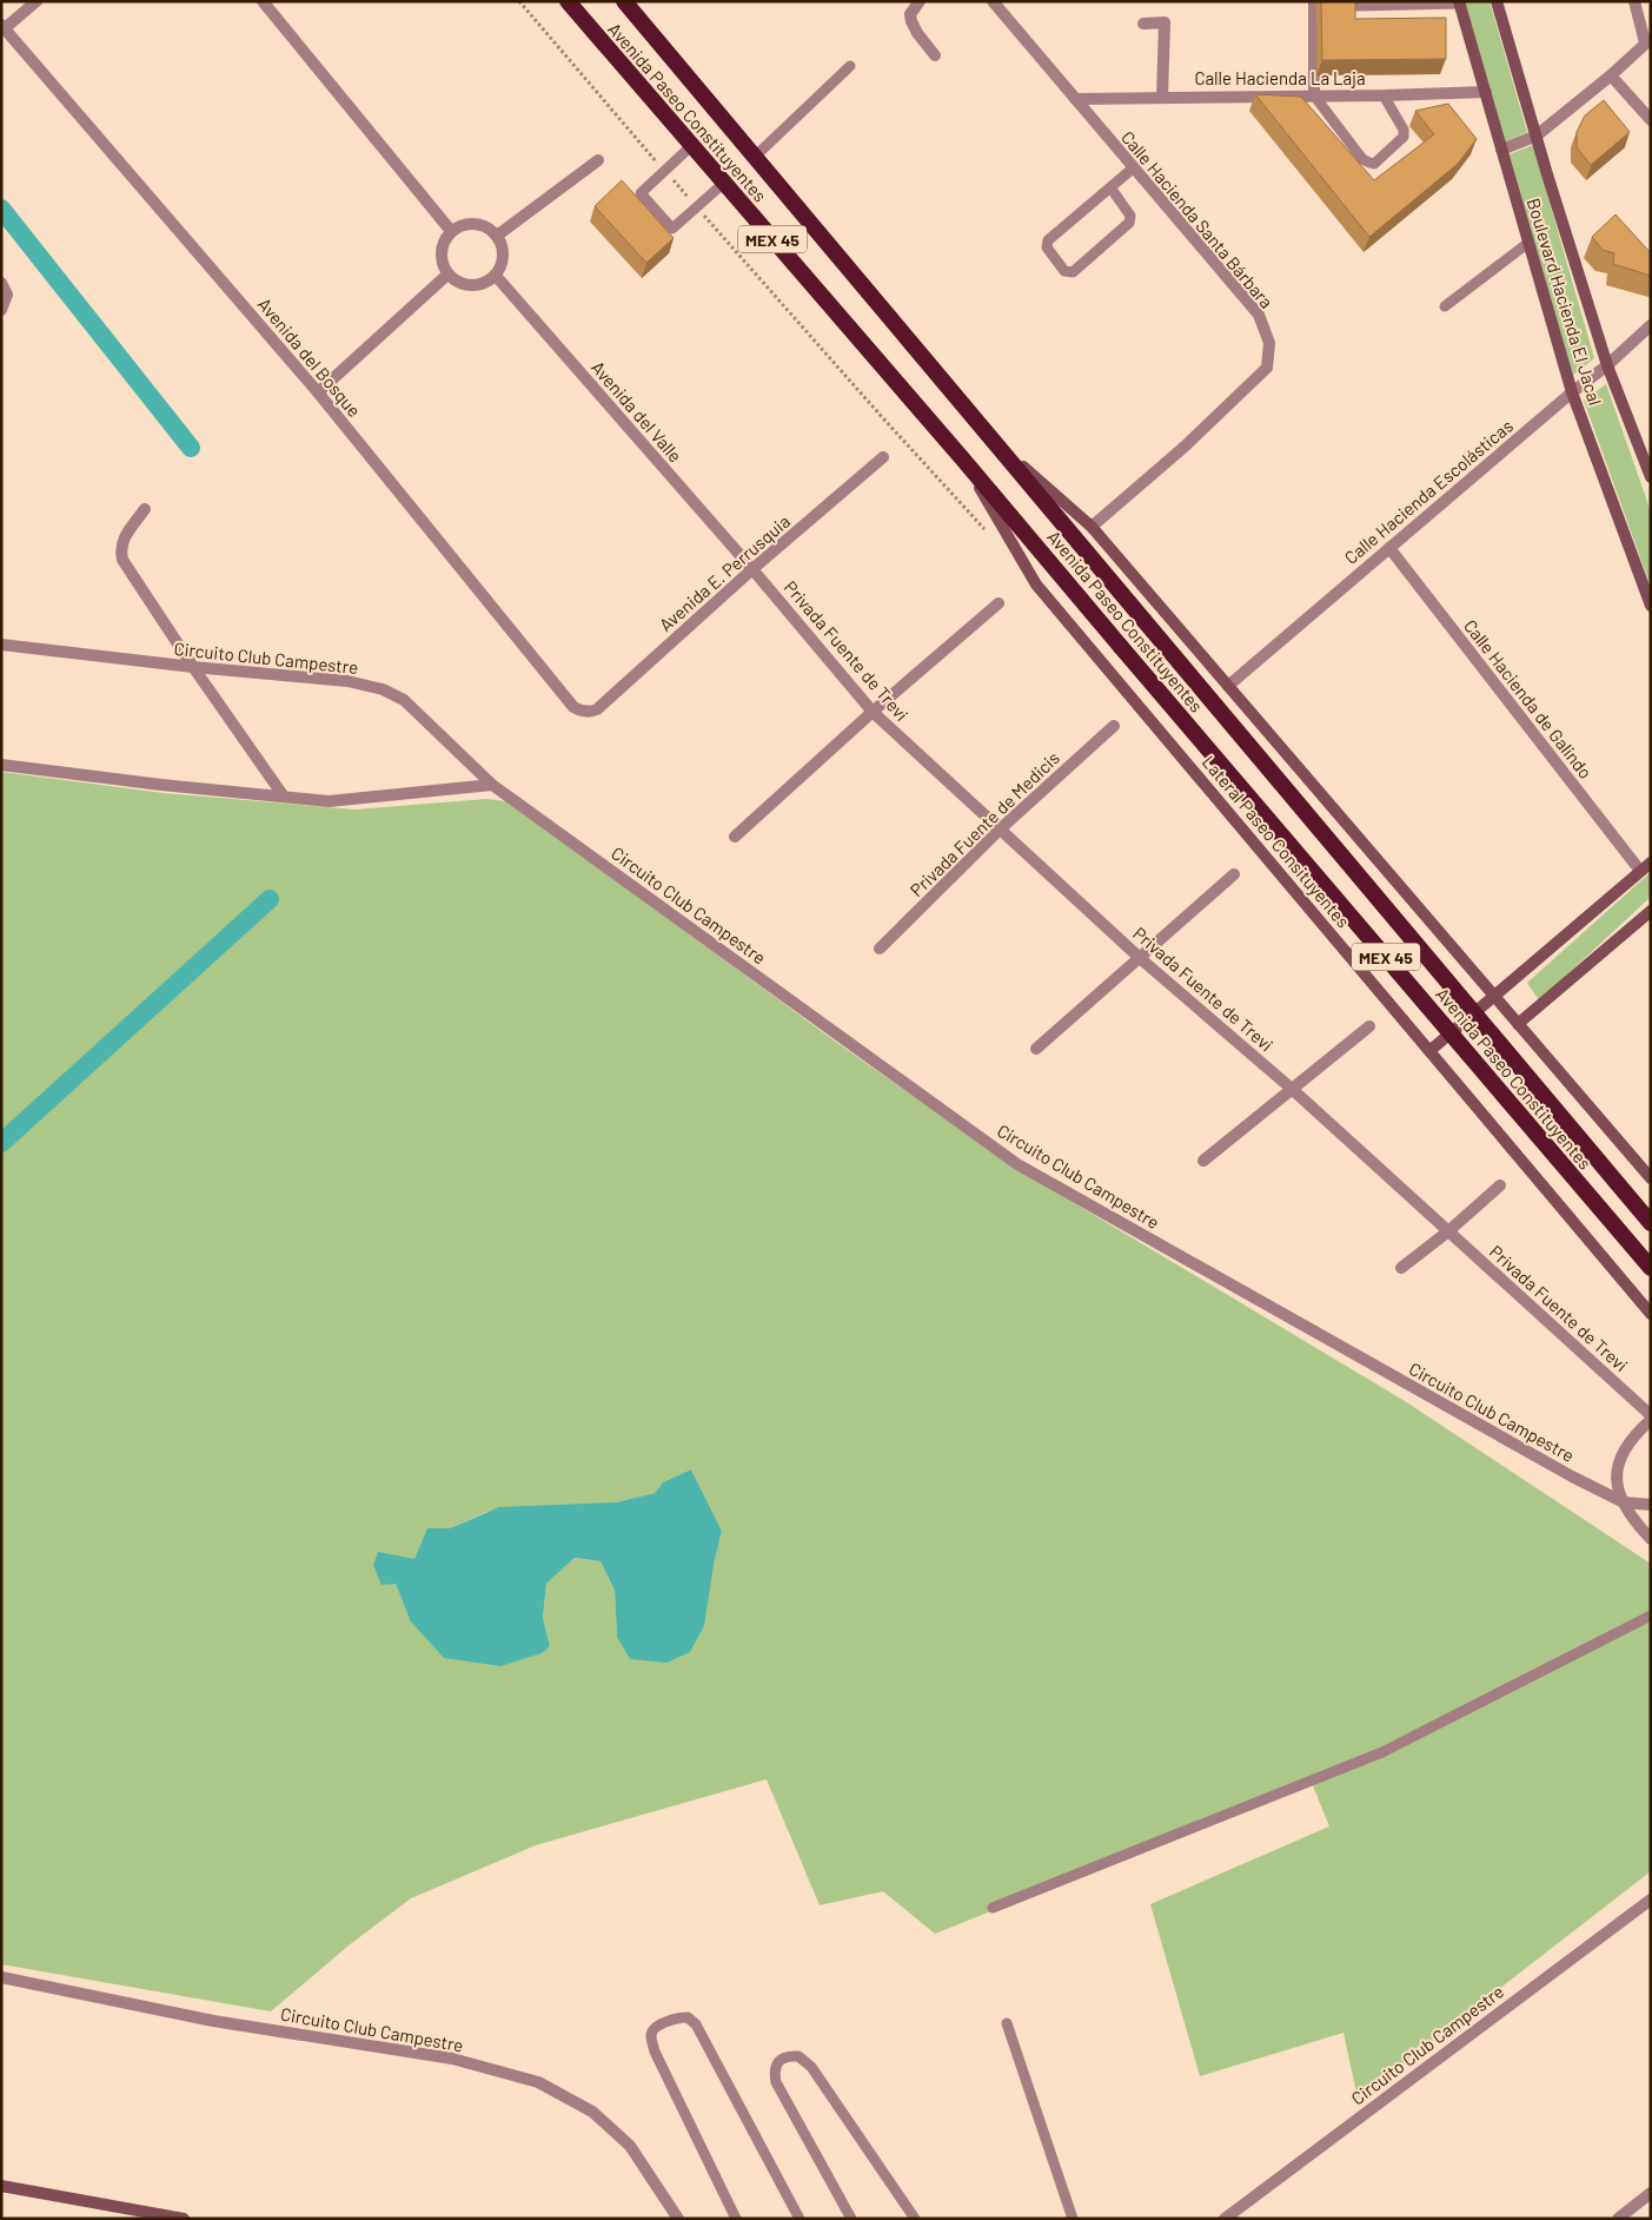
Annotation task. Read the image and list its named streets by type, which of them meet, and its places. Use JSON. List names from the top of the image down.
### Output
{
  "streets": {
    "highway": ["Avenida Paseo Constituyentes", "MEX 45"],
    "main road": ["Boulevard Hacienda El Jacal", "Lateral Paseo Consituyentes"],
    "street": [
      "Calle Hacienda La Laja",
      "Calle Hacienda Santa Bárbara",
      "Avenida del Bosque",
      "Avenida del Valle",
      "Calle Hacienda Escolásticas",
      "Avenida E. Perrusquia",
      "Privada Fuente de Trevi",
      "Circuito Club Campestre",
      "Calle Hacienda de Galindo",
      "Privada Fuente de Medicis"
    ]
  },
  "crossings": [
    ["Calle Hacienda La Laja", "Calle Hacienda Santa Bárbara"],
    ["Calle Hacienda La Laja", "Boulevard Hacienda El Jacal"],
    ["Avenida Paseo Constituyentes", "Lateral Paseo Consituyentes"],
    ["Boulevard Hacienda El Jacal", "Calle Hacienda Escolásticas"],
    ["Avenida del Bosque", "Avenida E. Perrusquia"],
    ["Avenida del Valle", "Avenida E. Perrusquia"],
    ["Avenida del Valle", "Privada Fuente de Trevi"],
    ["Calle Hacienda Escolásticas", "Calle Hacienda de Galindo"],
    ["Avenida E. Perrusquia", "Privada Fuente de Trevi"],
    ["Privada Fuente de Trevi", "Privada Fuente de Medicis"]
  ]
}
